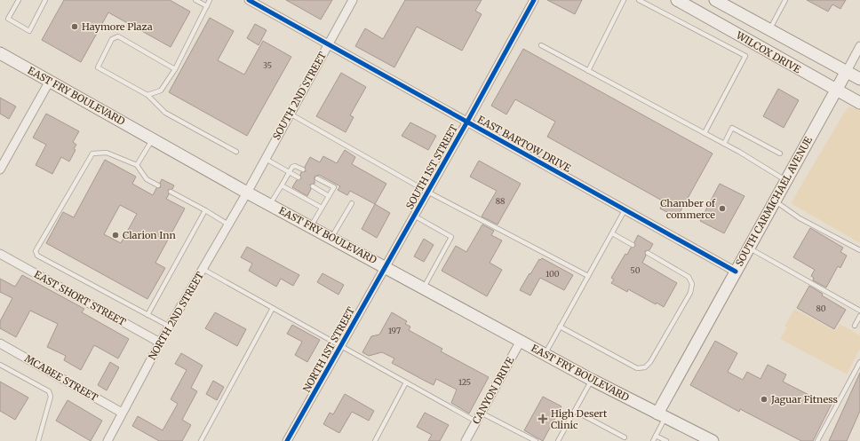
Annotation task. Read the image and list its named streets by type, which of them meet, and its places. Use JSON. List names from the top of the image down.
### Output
{
  "streets": {
    "main road": ["WILCOX DRIVE", "EAST FRY BOULEVARD", "SOUTH CARMICHAEL AVENUE"],
    "street": [
      "SOUTH 2ND STREET",
      "EAST BARTOW DRIVE",
      "SOUTH 1ST STREET",
      "EAST SHORT STREET",
      "NORTH 2ND STREET",
      "NORTH 1ST STREET",
      "MCABEE STREET",
      "CANYON DRIVE"
    ]
  },
  "crossings": [
    ["WILCOX DRIVE", "SOUTH CARMICHAEL AVENUE"],
    ["EAST FRY BOULEVARD", "SOUTH 2ND STREET"],
    ["EAST FRY BOULEVARD", "SOUTH 1ST STREET"],
    ["EAST FRY BOULEVARD", "SOUTH CARMICHAEL AVENUE"],
    ["EAST FRY BOULEVARD", "NORTH 2ND STREET"],
    ["EAST FRY BOULEVARD", "NORTH 1ST STREET"],
    ["EAST FRY BOULEVARD", "CANYON DRIVE"],
    ["SOUTH 2ND STREET", "EAST BARTOW DRIVE"],
    ["SOUTH 2ND STREET", "NORTH 2ND STREET"],
    ["EAST BARTOW DRIVE", "SOUTH 1ST STREET"],
    ["EAST BARTOW DRIVE", "SOUTH CARMICHAEL AVENUE"],
    ["SOUTH 1ST STREET", "NORTH 1ST STREET"],
    ["EAST SHORT STREET", "NORTH 2ND STREET"],
    ["NORTH 2ND STREET", "MCABEE STREET"]
  ],
  "places": {
    "other": [
      "Haymore Plaza",
      "Chamber of commerce",
      "Clarion Inn",
      "Jaguar Fitness"
    ],
    "health": ["High Desert Clinic"]
  },
  "house_numbers": [
    "35",
    "88",
    "50",
    "100",
    "80",
    "197",
    "125"
  ]
}
